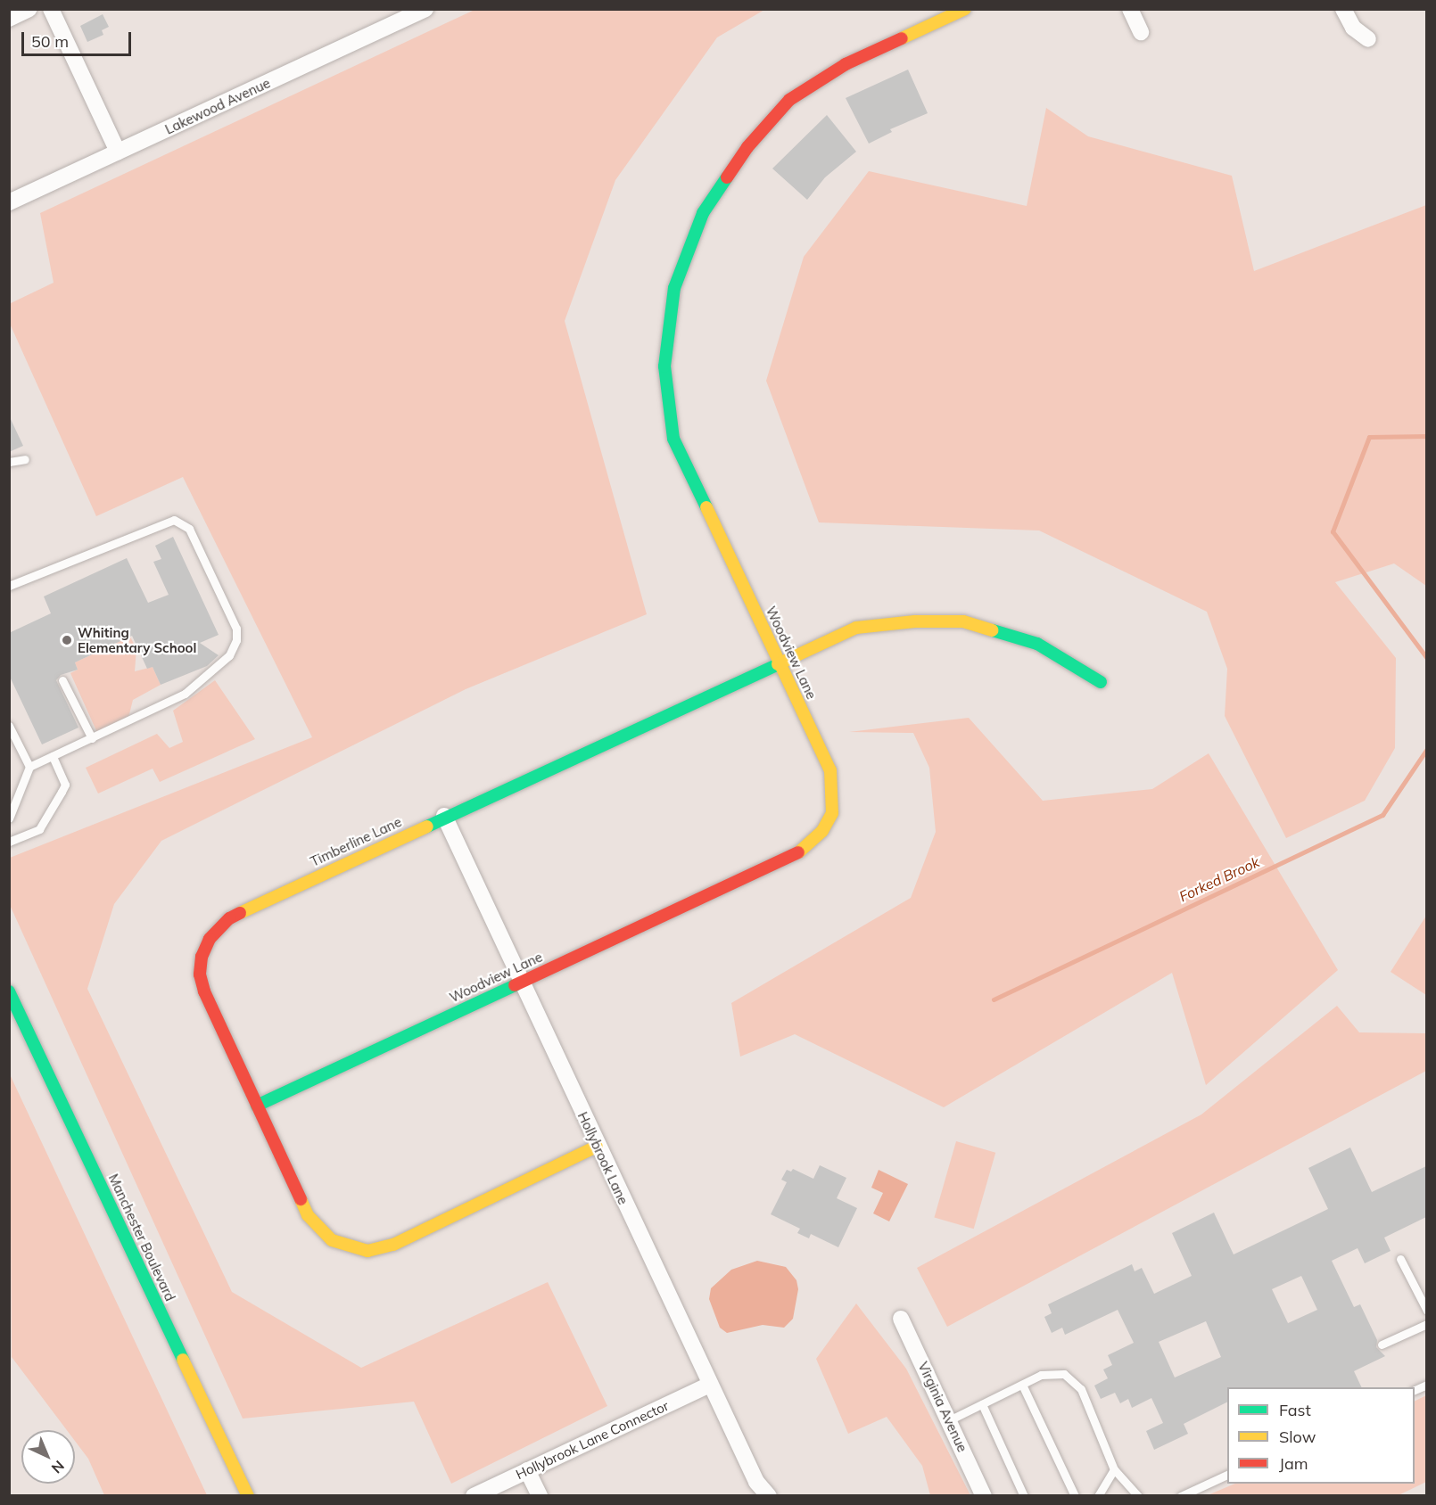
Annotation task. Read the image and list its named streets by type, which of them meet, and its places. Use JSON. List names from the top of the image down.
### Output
{
  "streets": {
    "street": [
      "Lakewood Avenue",
      "Woodview Lane",
      "Timberline Lane",
      "Hollybrook Lane",
      "Manchester Boulevard",
      "Virginia Avenue",
      "Hollybrook Lane Connector"
    ]
  },
  "crossings": [
    ["Woodview Lane", "Timberline Lane"],
    ["Woodview Lane", "Hollybrook Lane"],
    ["Timberline Lane", "Hollybrook Lane"],
    ["Hollybrook Lane", "Hollybrook Lane Connector"]
  ],
  "water": ["Forked Brook"],
  "places": ["Whiting Elementary School"],
  "legend": ["Fast", "Slow", "Jam"],
  "scale_bar": "50 m",
  "north": "bottom right"
}
